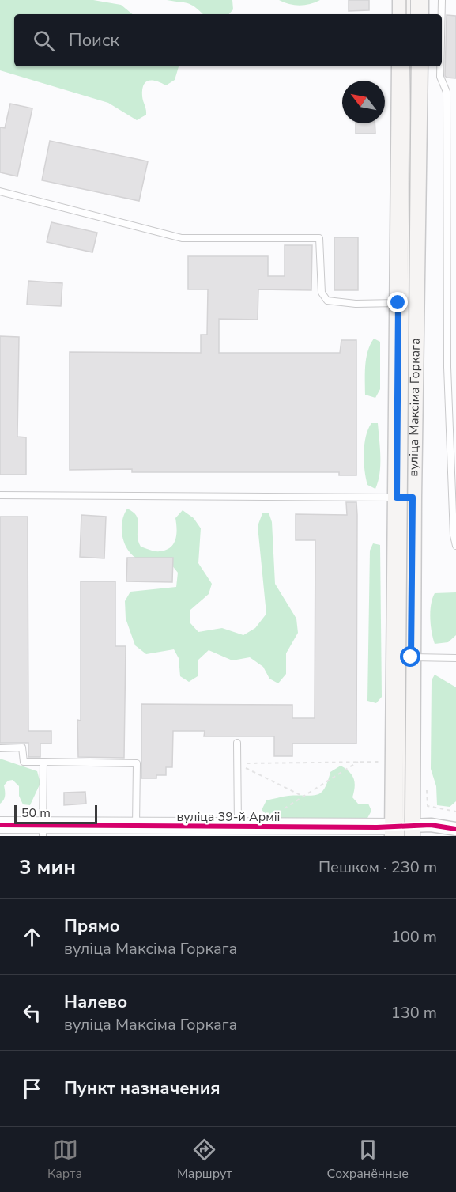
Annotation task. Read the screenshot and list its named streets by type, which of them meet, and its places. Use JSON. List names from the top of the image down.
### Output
{
  "streets": {
    "main road": ["вуліца Максіма Горкага"],
    "street": ["вуліца 39-й Арміі"]
  },
  "crossings": [
    ["вуліца Максіма Горкага", "вуліца 39-й Арміі"]
  ],
  "scale_bar": "50 m",
  "north": "top left",
  "page": {
    "search": "Поиск",
    "scale": "50 m",
    "heading": ["3 мин", "Пешком · 230 m"],
    "list": [
      ["Прямо", "вуліца Максіма Горкага", "100 m"],
      ["Налево", "вуліца Максіма Горкага", "130 m"],
      "Пункт назначения"
    ],
    "nav": ["Карта", "Маршрут", "Сохранённые"]
  }
}
